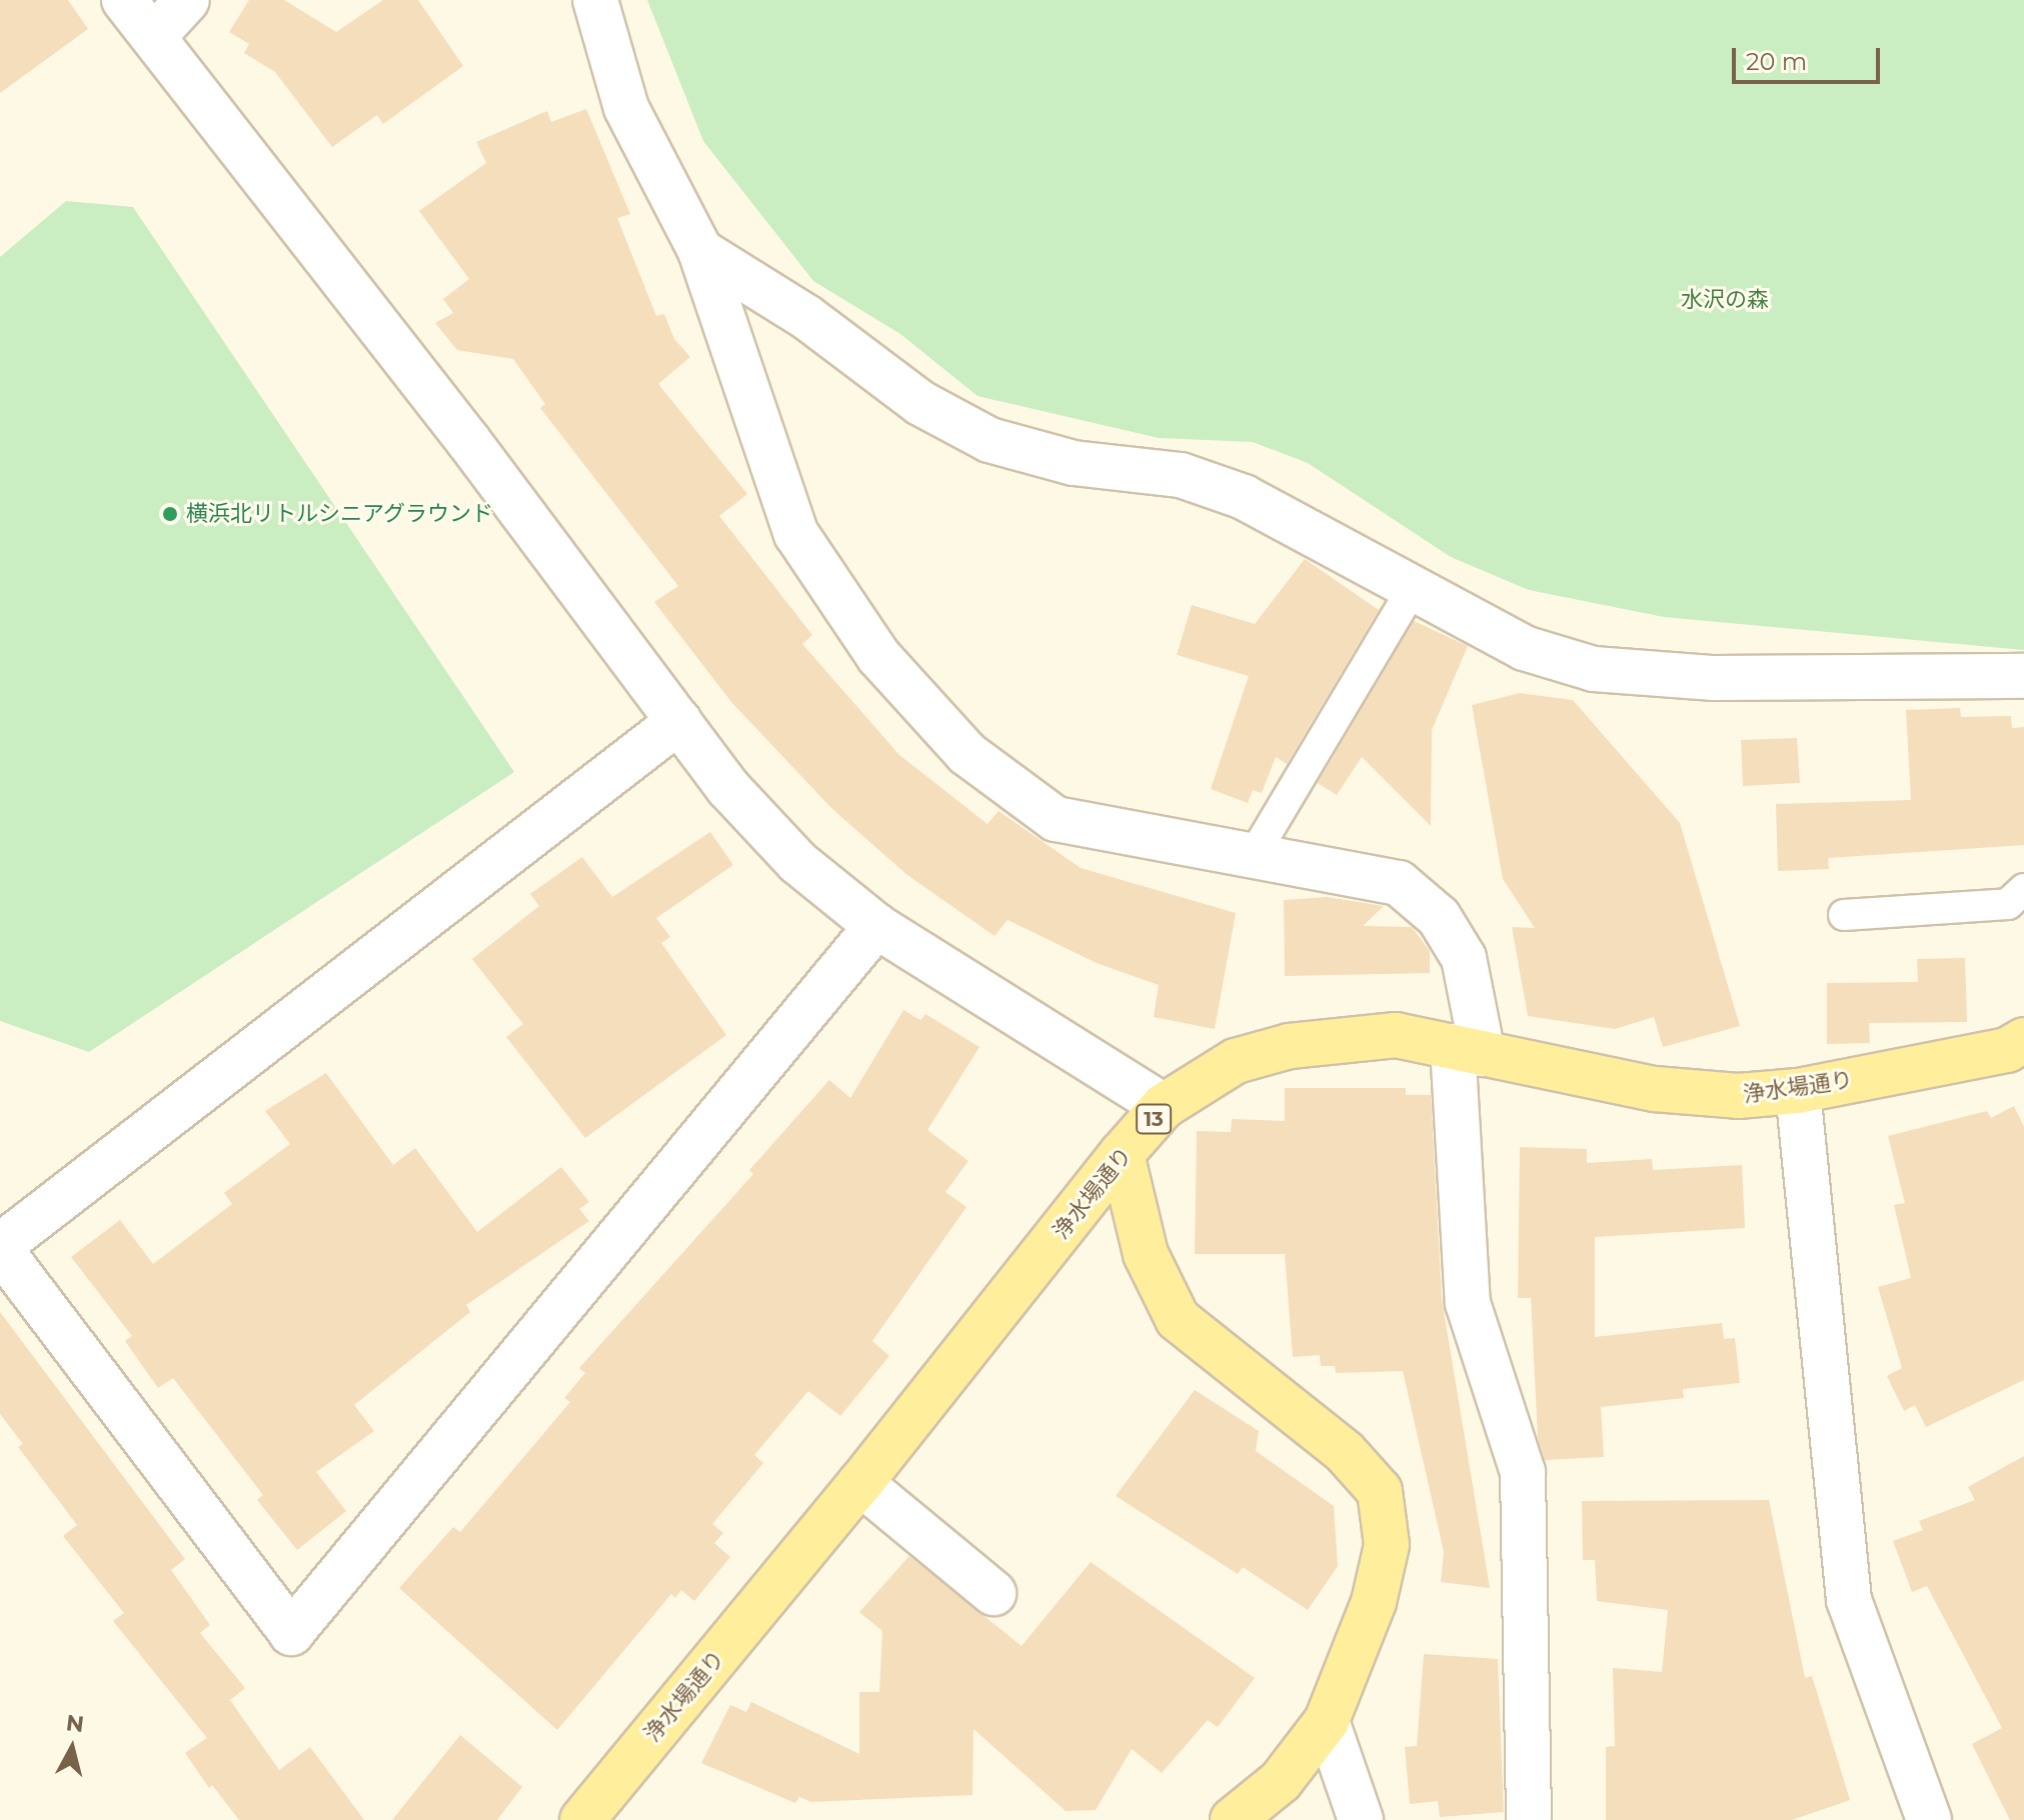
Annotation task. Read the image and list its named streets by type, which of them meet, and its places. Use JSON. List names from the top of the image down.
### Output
{
  "streets": {
    "main road": ["浄水場通り", "13"]
  },
  "crossings": [
    ["浄水場通り", "13"]
  ],
  "parks": ["水沢の森"],
  "places": ["横浜北リトルシニアグラウンド"],
  "scale_bar": "20 m",
  "north": "top"
}
